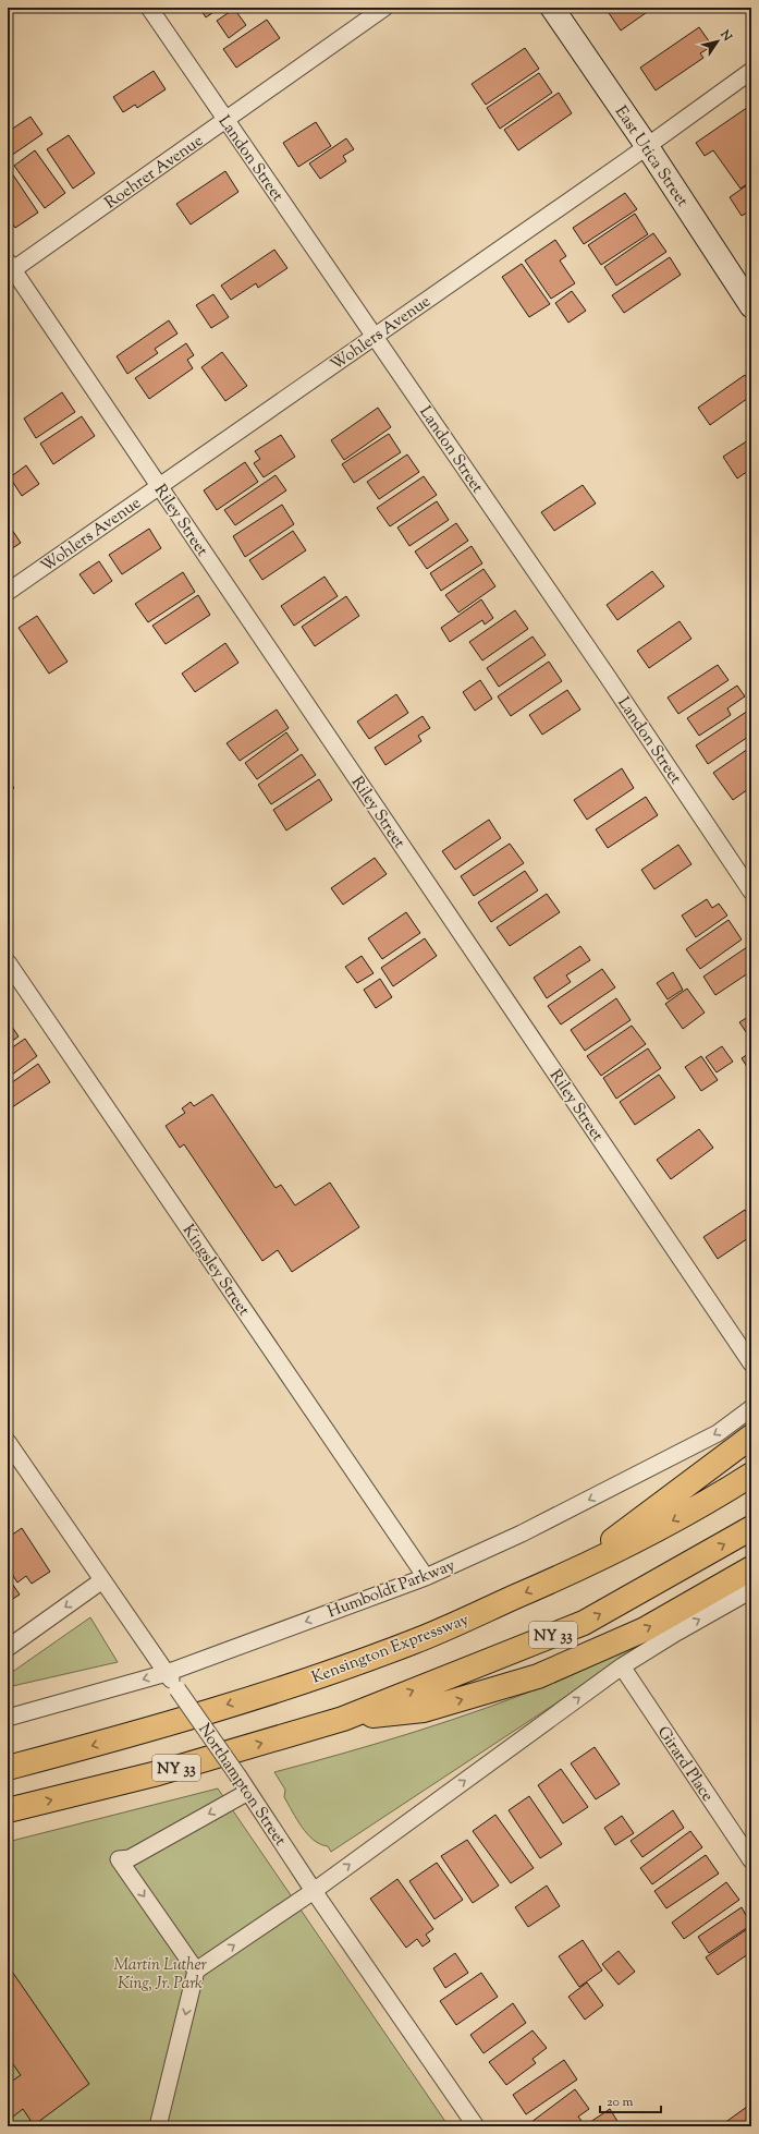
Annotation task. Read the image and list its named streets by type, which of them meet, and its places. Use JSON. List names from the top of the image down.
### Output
{
  "streets": {
    "highway": ["NY 33", "Kensington Expressway"],
    "street": [
      "East Utica Street",
      "Landon Street",
      "Roehrer Avenue",
      "Wohlers Avenue",
      "Riley Street",
      "Kingsley Street",
      "Humboldt Parkway",
      "Girard Place",
      "Northampton Street"
    ]
  },
  "crossings": [
    ["East Utica Street", "Wohlers Avenue"],
    ["Landon Street", "Roehrer Avenue"],
    ["Landon Street", "Wohlers Avenue"],
    ["Roehrer Avenue", "Riley Street"],
    ["Wohlers Avenue", "Riley Street"],
    ["Kingsley Street", "Humboldt Parkway"],
    ["Humboldt Parkway", "Northampton Street"]
  ],
  "one_way": ["Humboldt Parkway"],
  "parks": ["Martin Luther King, Jr. Park"],
  "scale_bar": "20 m",
  "north": "top right"
}
